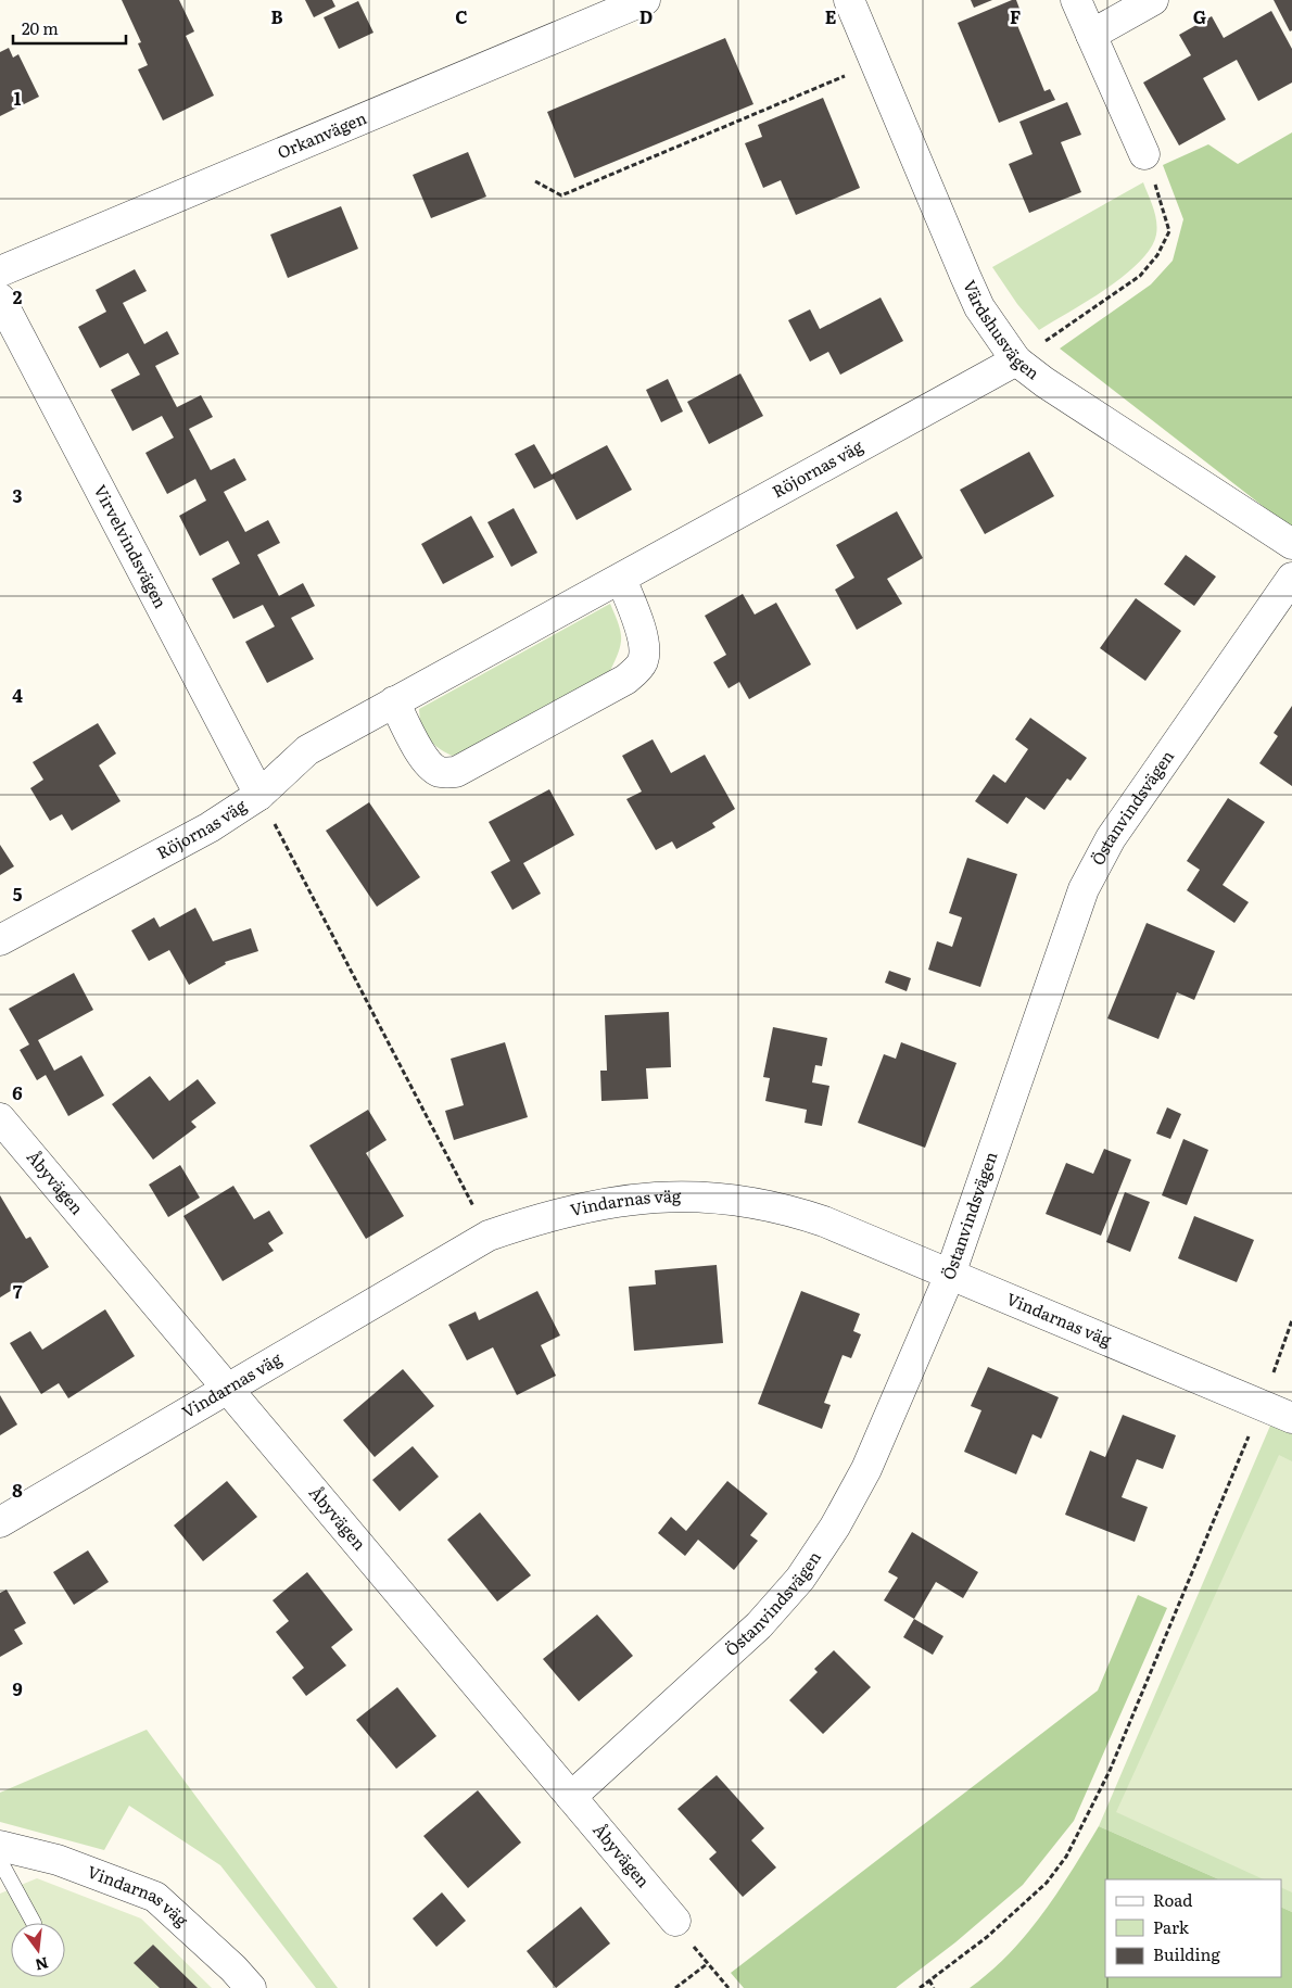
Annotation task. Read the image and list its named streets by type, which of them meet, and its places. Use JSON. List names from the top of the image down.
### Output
{
  "streets": {
    "street": [
      "Orkanvägen",
      "Värdshusvägen",
      "Röjornas väg",
      "Virvelvindsvägen",
      "Östanvindsvägen",
      "Åbyvägen",
      "Vindarnas väg"
    ]
  },
  "crossings": [
    ["Värdshusvägen", "Röjornas väg"],
    ["Röjornas väg", "Virvelvindsvägen"],
    ["Östanvindsvägen", "Åbyvägen"],
    ["Östanvindsvägen", "Vindarnas väg"],
    ["Åbyvägen", "Vindarnas väg"]
  ],
  "legend": ["Road", "Park", "Building"],
  "scale_bar": "20 m",
  "north": "bottom",
  "grid": {
    "columns": [
      "B",
      "C",
      "D",
      "E",
      "F",
      "G"
    ],
    "rows": [
      "1",
      "2",
      "3",
      "4",
      "5",
      "6",
      "7",
      "8",
      "9"
    ]
  }
}
